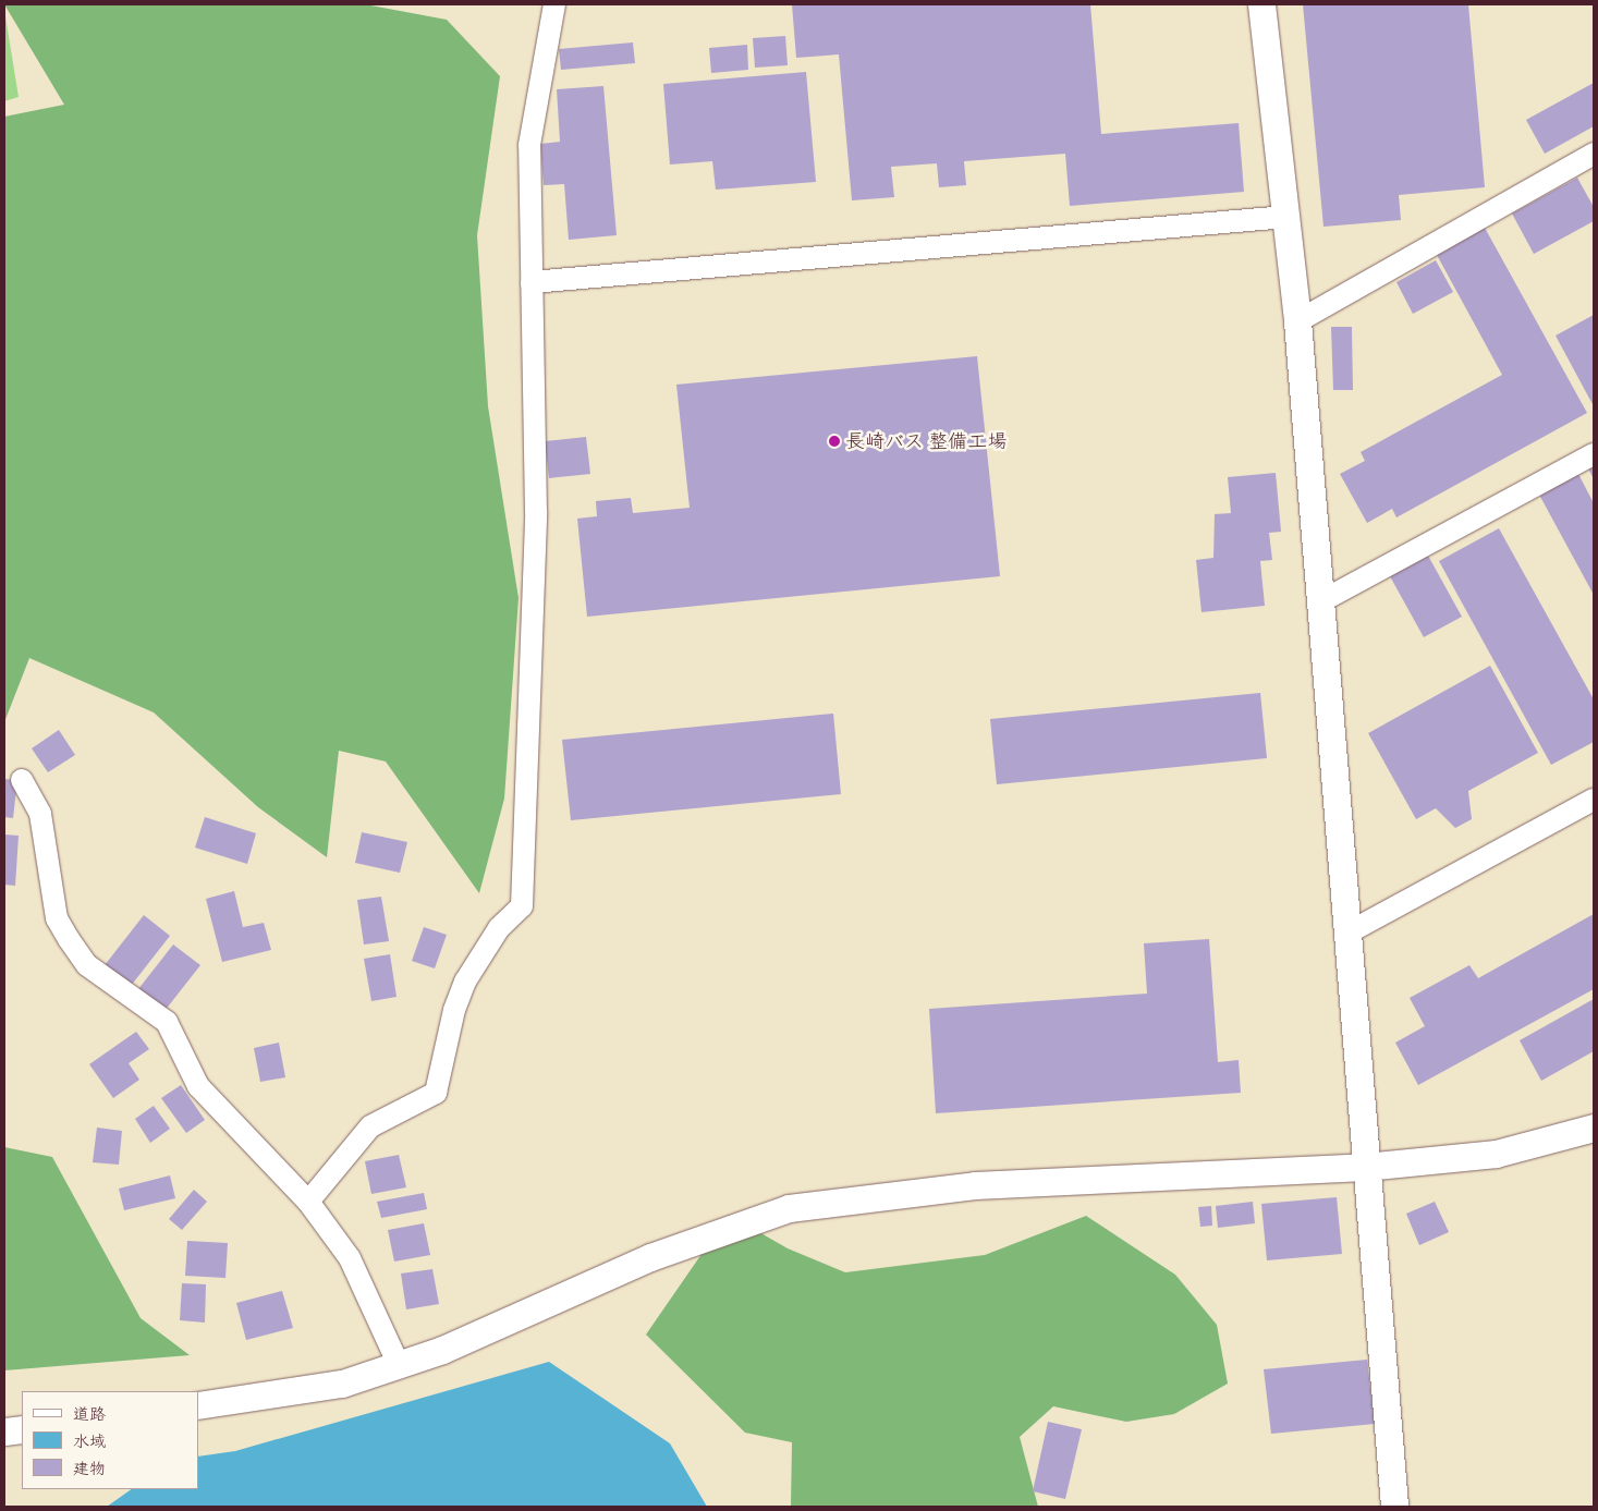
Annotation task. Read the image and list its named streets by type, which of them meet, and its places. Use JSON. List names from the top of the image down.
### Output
{
  "places": ["長崎バス 整備工場"],
  "legend": ["道路", "水域", "建物"]
}
